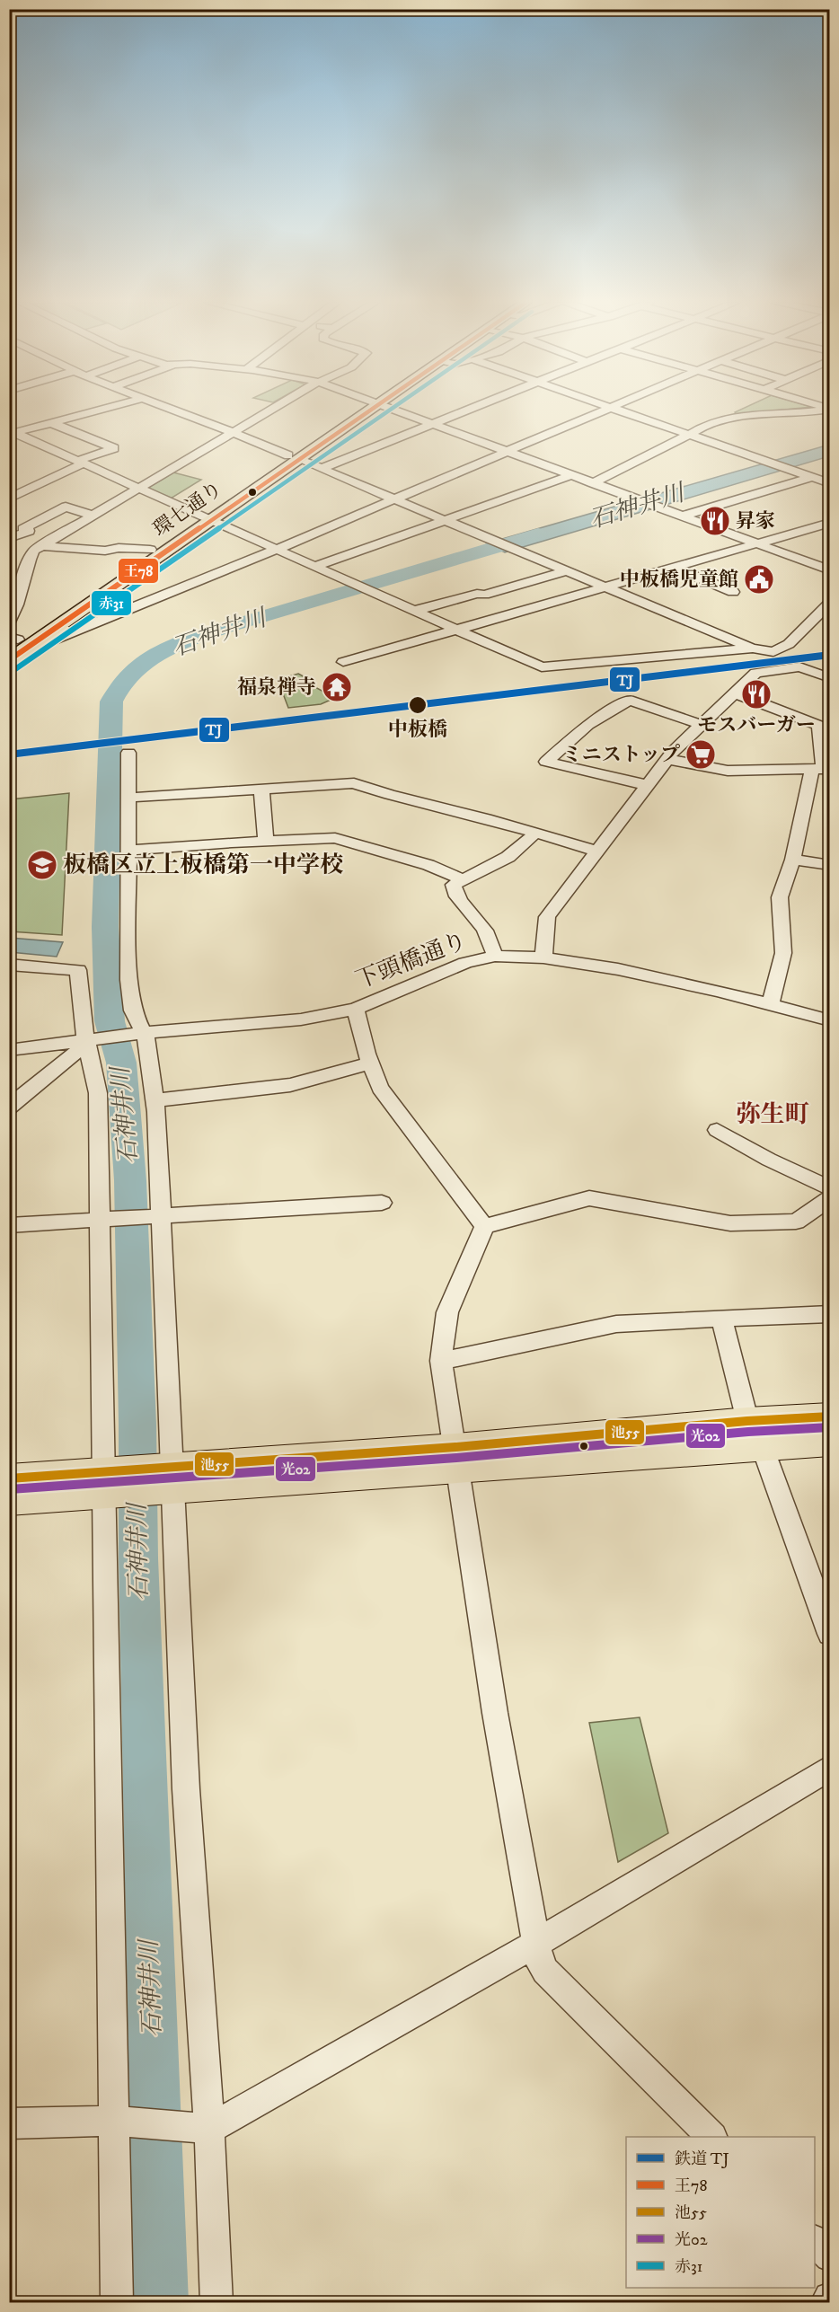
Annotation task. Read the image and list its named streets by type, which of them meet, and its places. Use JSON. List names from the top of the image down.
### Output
{
  "streets": {
    "main road": ["環七通り"],
    "street": ["下頭橋通り"]
  },
  "districts": ["弥生町"],
  "water": ["石神井川"],
  "places": {
    "restaurant": ["昇家", "モスバーガー"],
    "public building": ["中板橋児童館"],
    "temple": ["福泉禅寺"],
    "other": ["中板橋"],
    "supermarket": ["ミニストップ"],
    "school or university": ["板橋区立上板橋第一中学校"]
  },
  "lines": [
    "transit line 王78",
    "transit line 赤31",
    "rail line TJ",
    "transit line 池55",
    "transit line 光02"
  ],
  "legend": [
    "鉄道 TJ",
    "王78",
    "池55",
    "光02",
    "赤31"
  ]
}
